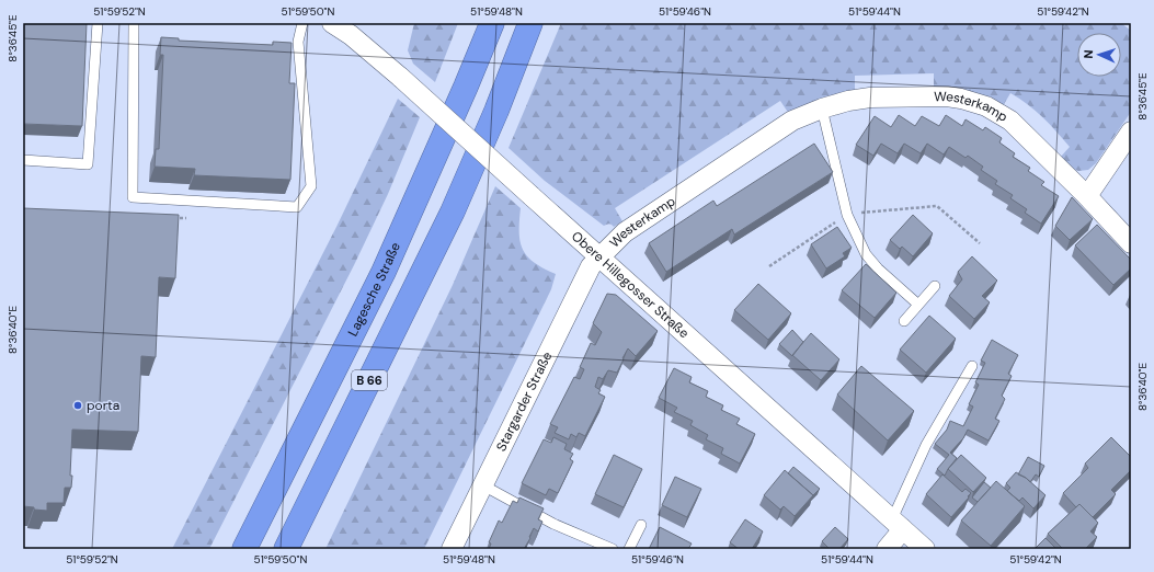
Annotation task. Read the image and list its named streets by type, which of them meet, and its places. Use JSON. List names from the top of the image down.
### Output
{
  "streets": {
    "highway": ["Lagesche Straße", "B 66"],
    "street": ["Westerkamp", "Obere Hillegosser Straße", "Stargarder Straße"]
  },
  "crossings": [
    ["Westerkamp", "Obere Hillegosser Straße"],
    ["Westerkamp", "Stargarder Straße"],
    ["Obere Hillegosser Straße", "Stargarder Straße"]
  ],
  "places": ["porta"],
  "north": "left",
  "coordinates": [
    "51°59'52\"N",
    "51°59'50\"N",
    "51°59'48\"N",
    "51°59'46\"N",
    "51°59'44\"N",
    "51°59'42\"N",
    "8°36'45\"E",
    "8°36'40\"E"
  ]
}
